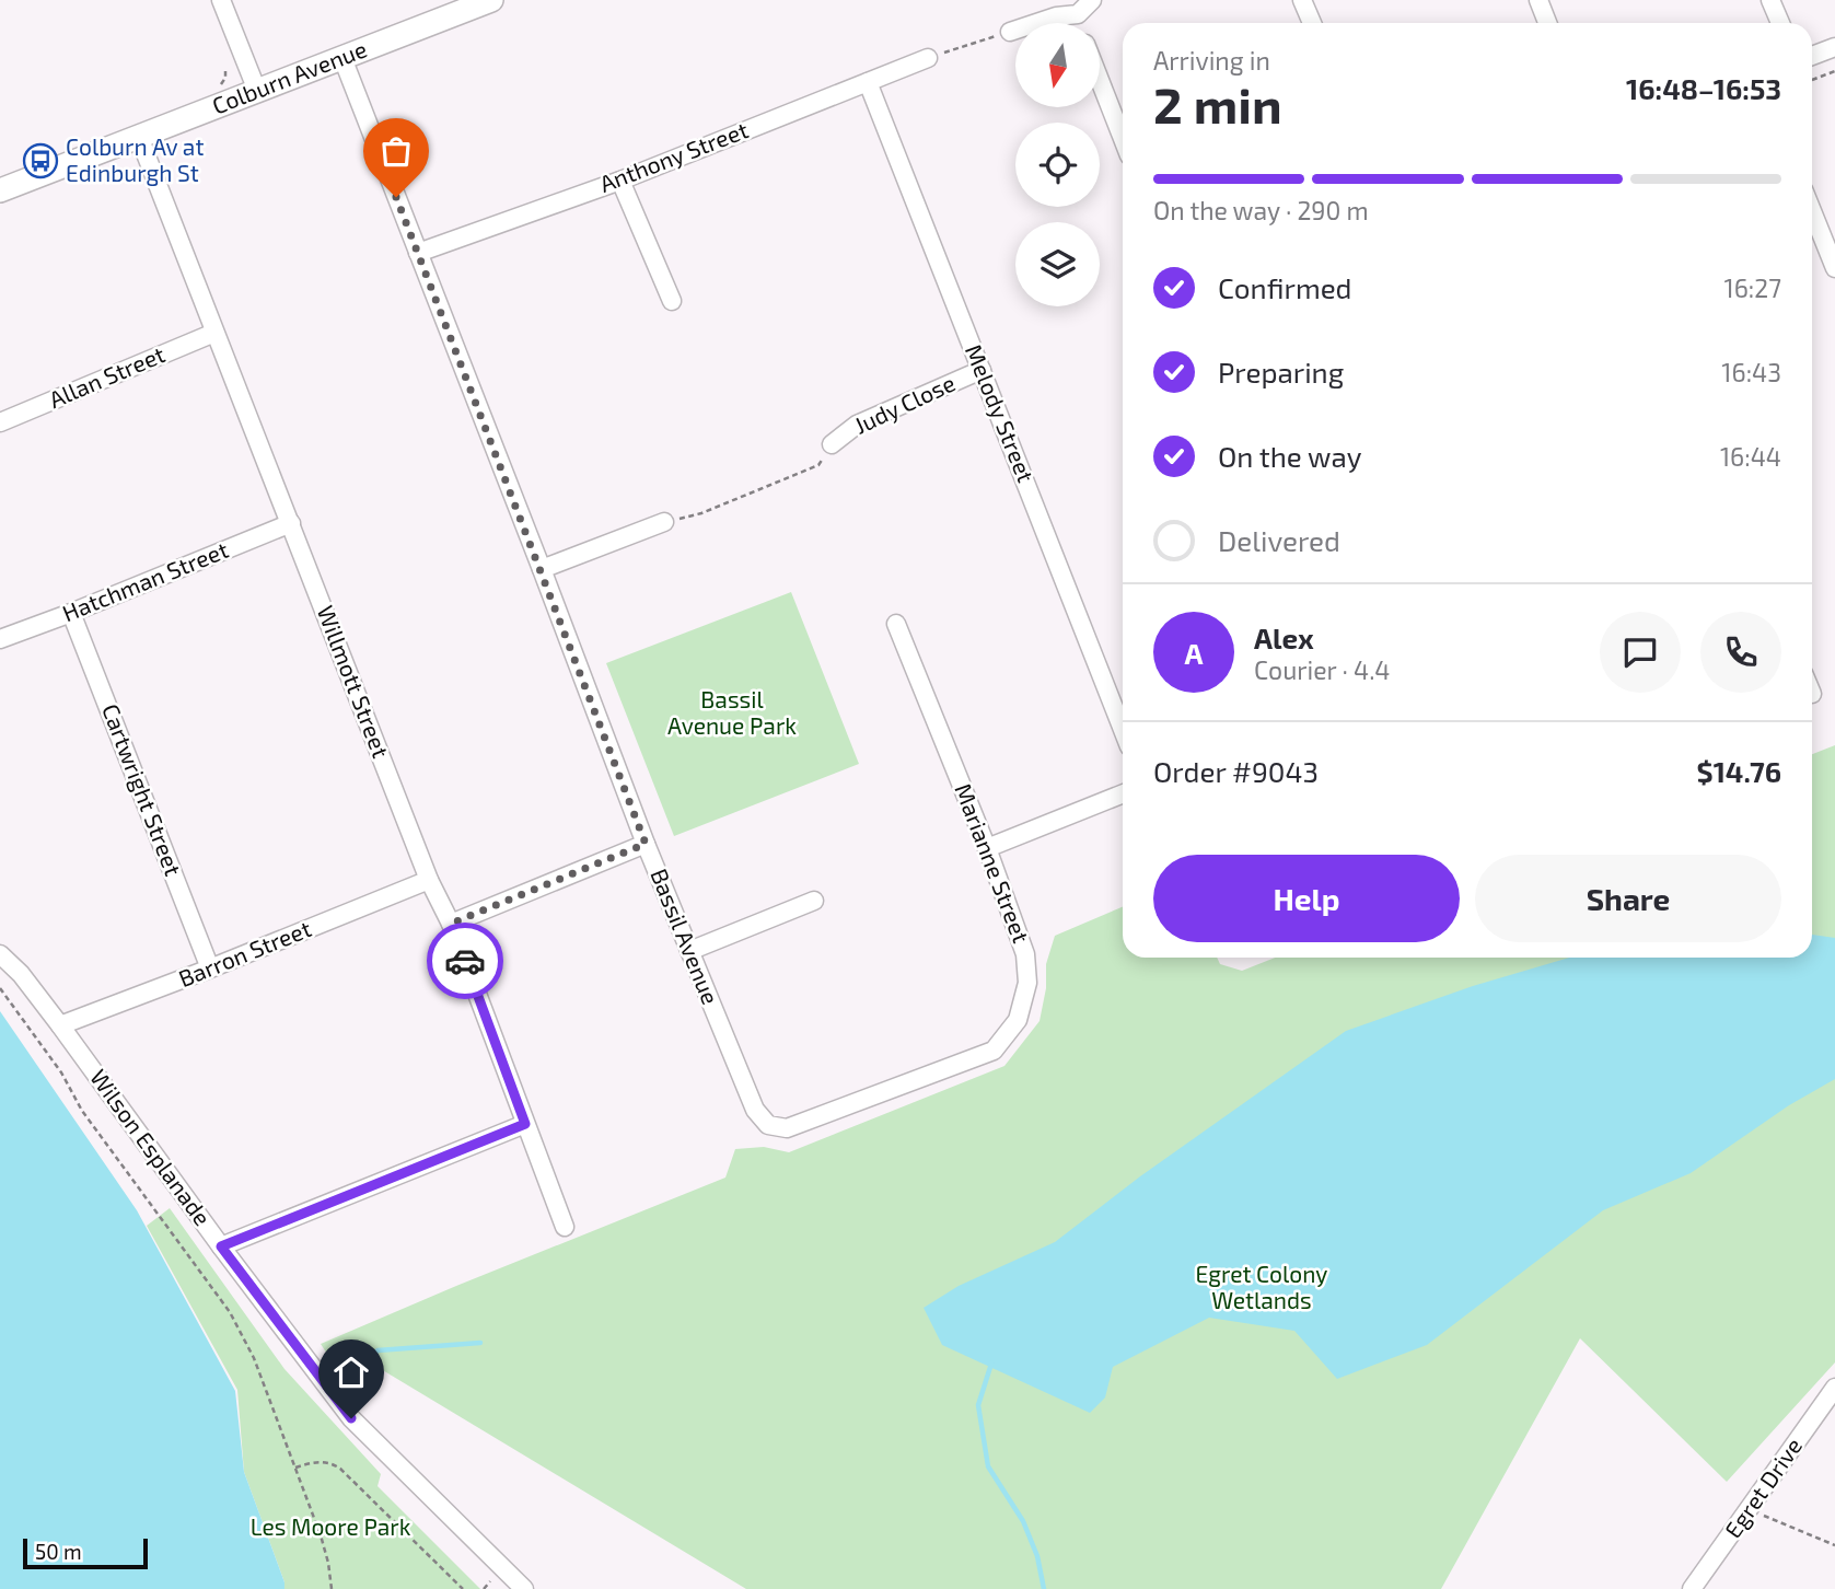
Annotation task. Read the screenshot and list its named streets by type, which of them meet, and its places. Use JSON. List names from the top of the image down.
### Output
{
  "streets": {
    "main road": ["Colburn Avenue"],
    "street": [
      "Anthony Street",
      "Allan Street",
      "Judy Close",
      "Melody Street",
      "Hatchman Street",
      "Willmott Street",
      "Cartwright Street",
      "Marianne Street",
      "Bassil Avenue",
      "Barron Street",
      "Wilson Esplanade",
      "Egret Drive"
    ]
  },
  "crossings": [
    ["Colburn Avenue", "Willmott Street"],
    ["Colburn Avenue", "Bassil Avenue"],
    ["Anthony Street", "Melody Street"],
    ["Anthony Street", "Bassil Avenue"],
    ["Allan Street", "Willmott Street"],
    ["Judy Close", "Melody Street"],
    ["Hatchman Street", "Willmott Street"],
    ["Hatchman Street", "Cartwright Street"],
    ["Willmott Street", "Barron Street"],
    ["Cartwright Street", "Barron Street"],
    ["Marianne Street", "Bassil Avenue"],
    ["Barron Street", "Wilson Esplanade"]
  ],
  "parks": ["Bassil Avenue Park", "Egret Colony Wetlands", "Les Moore Park"],
  "places": {
    "bus stop": ["Colburn Av at Edinburgh St"]
  },
  "scale_bar": "50 m",
  "north": "bottom",
  "page": {
    "heading": ["2 min", "Arriving in", "16:48–16:53"],
    "panel": [
      "Alex",
      "Courier · 4.4",
      "Order #9043",
      "$14.76"
    ],
    "bar": "On the way · 290 m",
    "list": [
      ["Confirmed", "16:27"],
      ["Preparing", "16:43"],
      ["On the way", "16:44"],
      "Delivered"
    ],
    "round": "A",
    "buttons": ["Help", "Share"],
    "scale": "50 m"
  }
}
